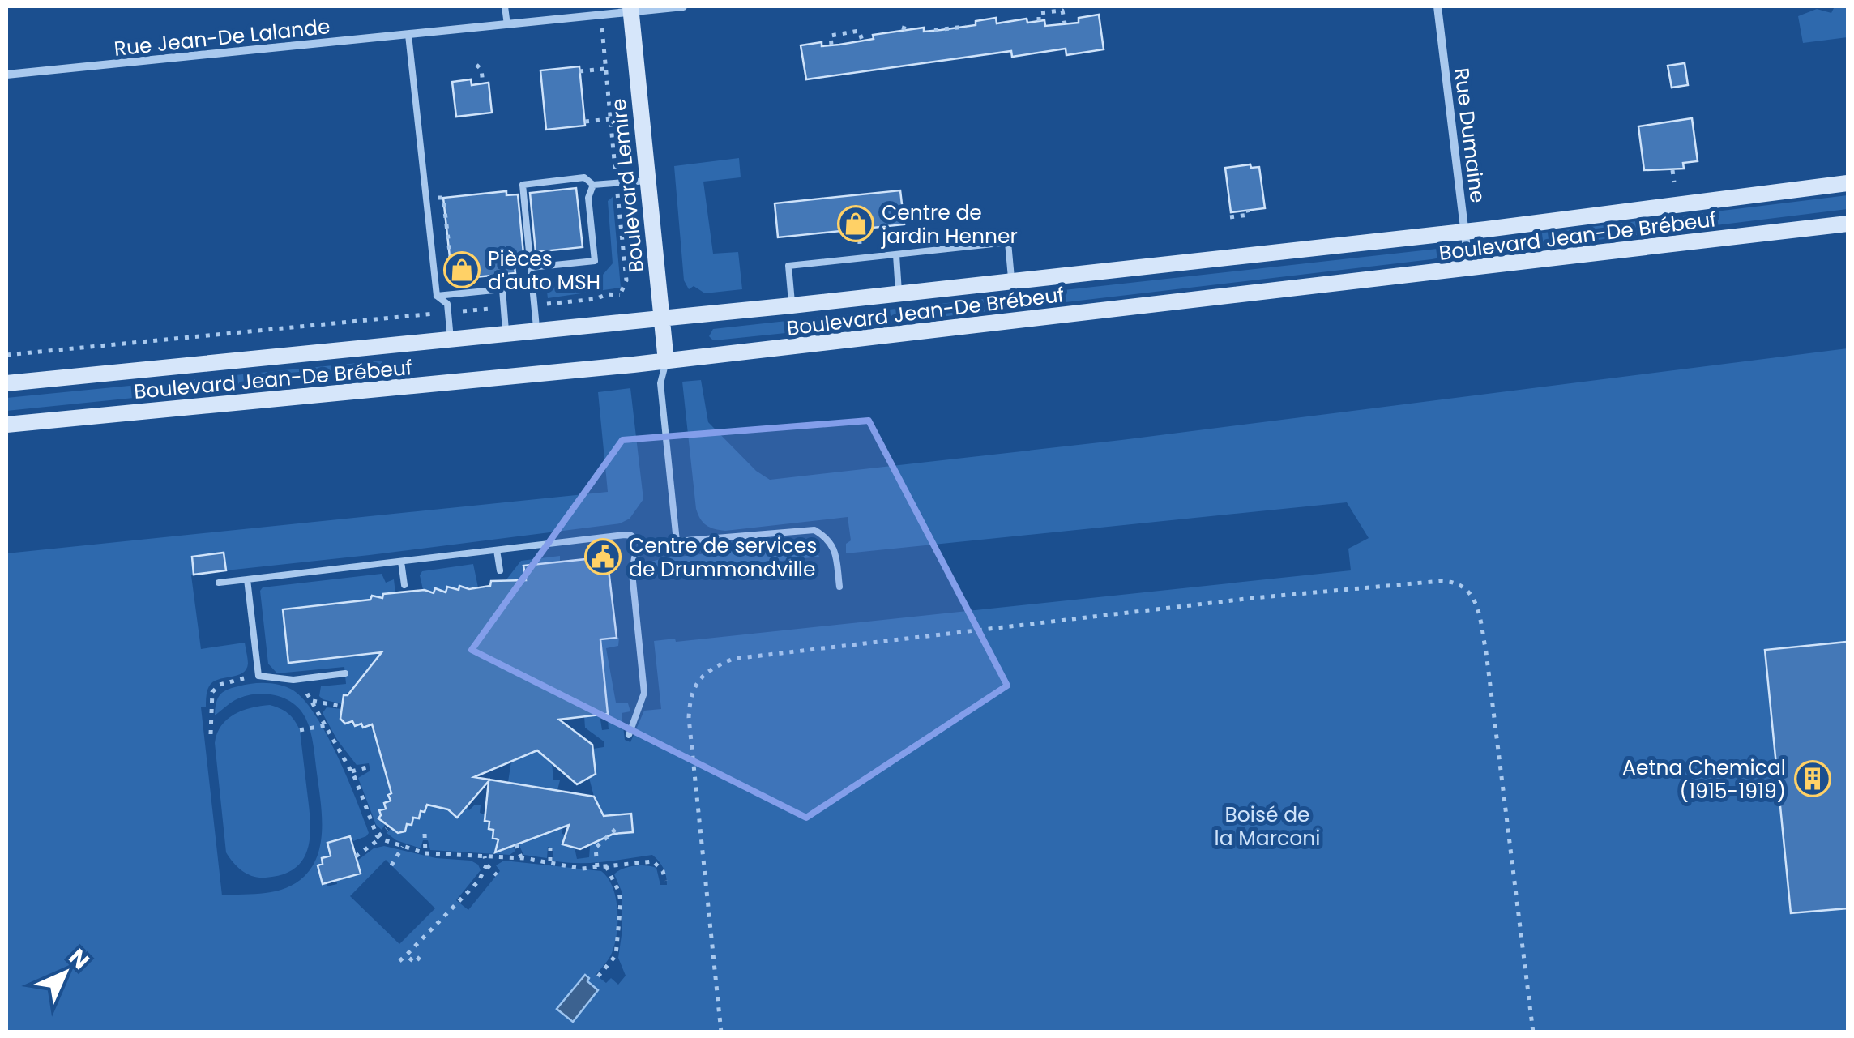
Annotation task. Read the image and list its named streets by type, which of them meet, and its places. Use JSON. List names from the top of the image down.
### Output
{
  "streets": {
    "main road": ["Boulevard Lemire", "Boulevard Jean-De Brébeuf"],
    "street": ["Rue Jean-De Lalande", "Rue Dumaine"]
  },
  "crossings": [
    ["Rue Jean-De Lalande", "Boulevard Lemire"],
    ["Rue Dumaine", "Boulevard Jean-De Brébeuf"],
    ["Boulevard Lemire", "Boulevard Jean-De Brébeuf"]
  ],
  "parks": ["Boisé de la Marconi"],
  "places": {
    "shop": ["Centre de jardin Henner", "Pièces d'auto MSH"],
    "public building": ["Centre de services de Drummondville"],
    "building": ["Aetna Chemical (1915-1919)"]
  },
  "north": "top right"
}
